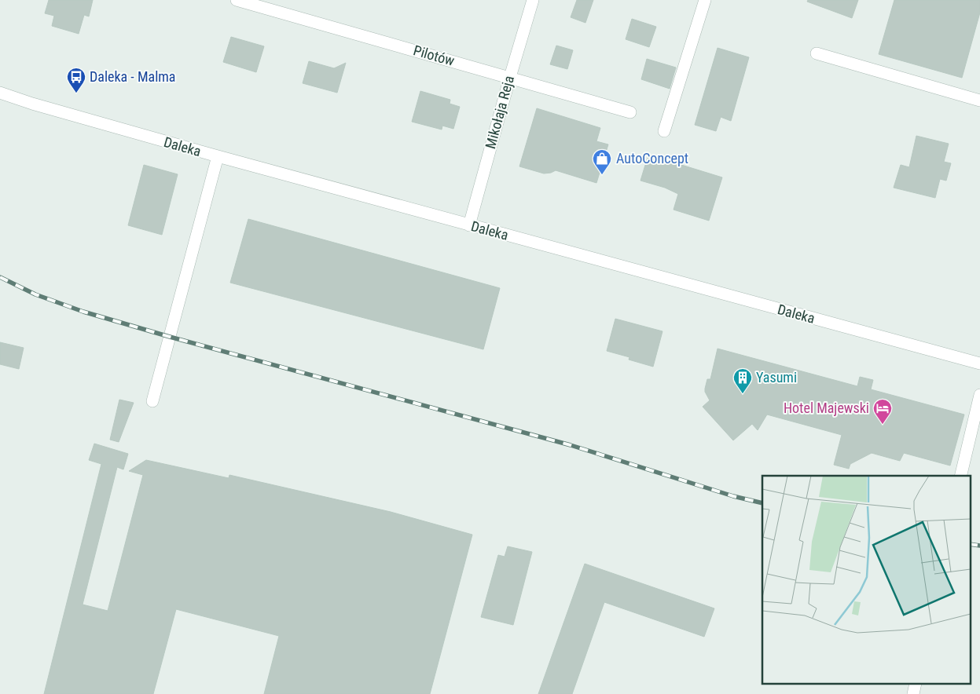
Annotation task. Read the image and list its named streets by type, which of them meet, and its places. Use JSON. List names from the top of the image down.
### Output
{
  "streets": {
    "street": ["Pilotów", "Mikołaja Reja", "Daleka"]
  },
  "crossings": [
    ["Pilotów", "Mikołaja Reja"],
    ["Mikołaja Reja", "Daleka"]
  ],
  "places": {
    "bus stop": ["Daleka - Malma"],
    "shop": ["AutoConcept"],
    "building": ["Yasumi"],
    "hotel": ["Hotel Majewski"]
  }
}
